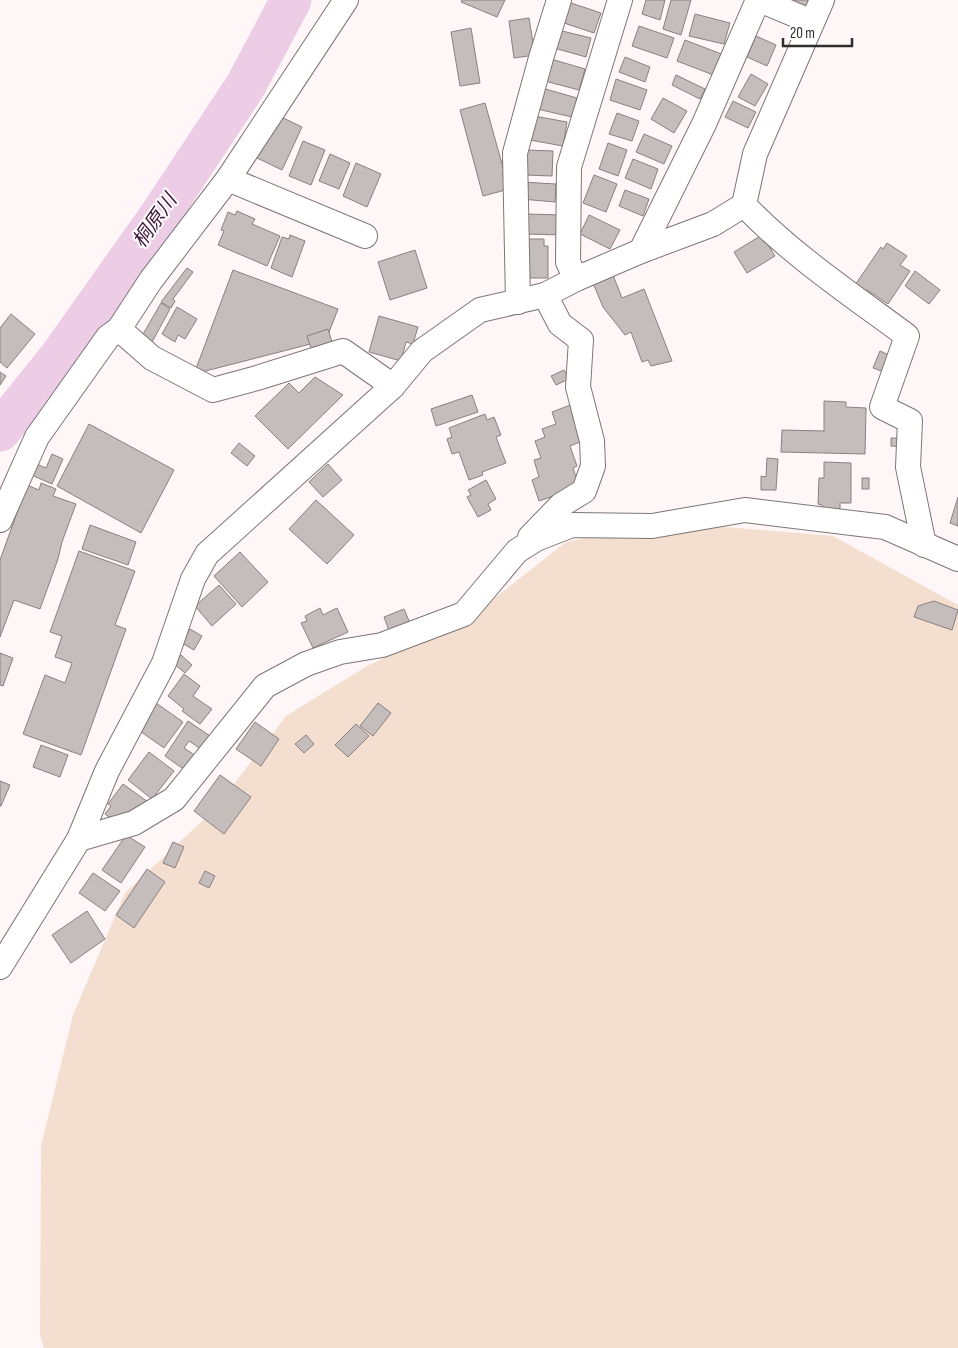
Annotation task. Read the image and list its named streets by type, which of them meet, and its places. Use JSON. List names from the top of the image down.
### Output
{
  "water": ["桐原川"],
  "scale_bar": "20 m"
}
